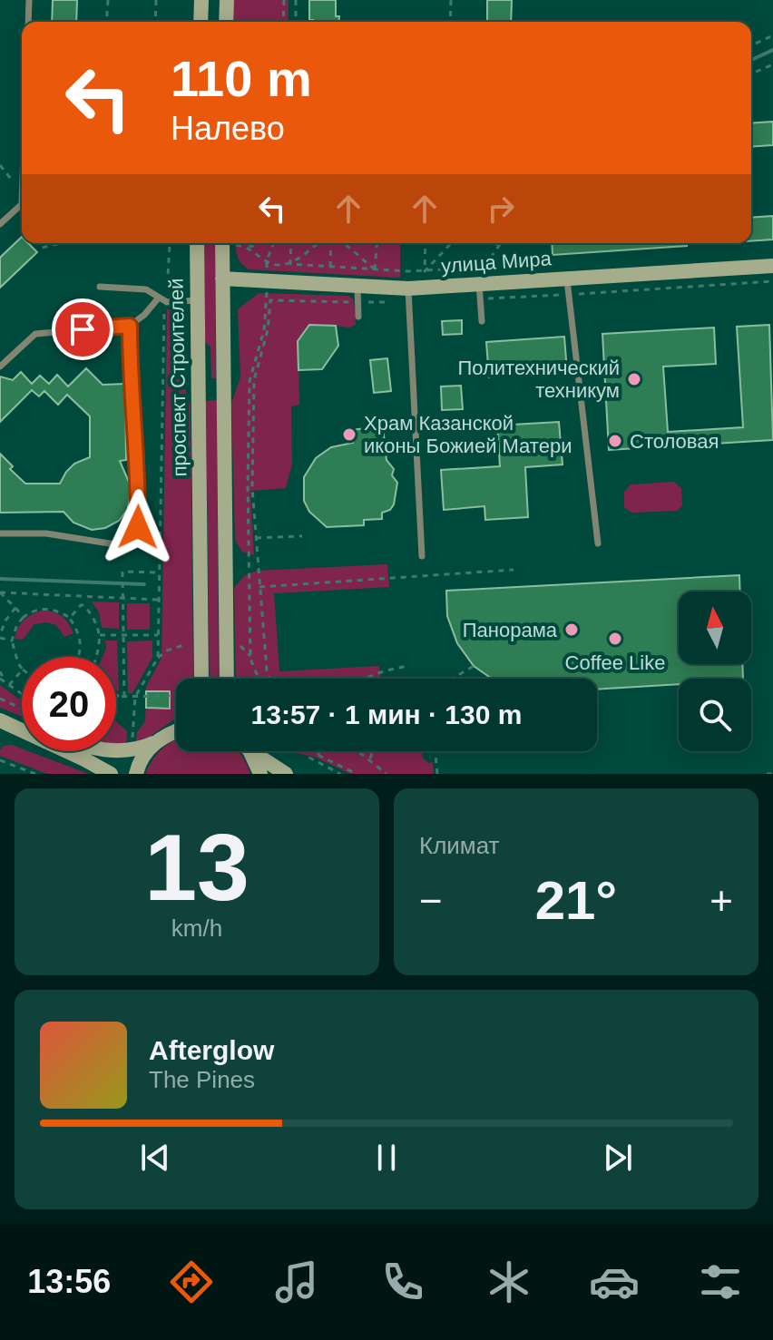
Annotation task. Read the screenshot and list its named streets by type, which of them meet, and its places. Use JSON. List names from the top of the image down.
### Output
{
  "streets": {
    "street": ["улица Мира", "проспект Строителей"]
  },
  "places": [
    "Политехнический техникум",
    "Храм Казанской иконы Божией Матери",
    "Столовая",
    "Панорама",
    "Coffee Like"
  ],
  "north": "top",
  "page": {
    "turn": ["110 m", "Налево"],
    "limit": "20",
    "trip": "13:57 · 1 мин · 130 m",
    "tile": [
      ["13", "km/h"],
      "Климат"
    ],
    "heat": ["−", "21°", "+"],
    "song": ["Afterglow", "The Pines"],
    "tabs": "13:56"
  }
}
